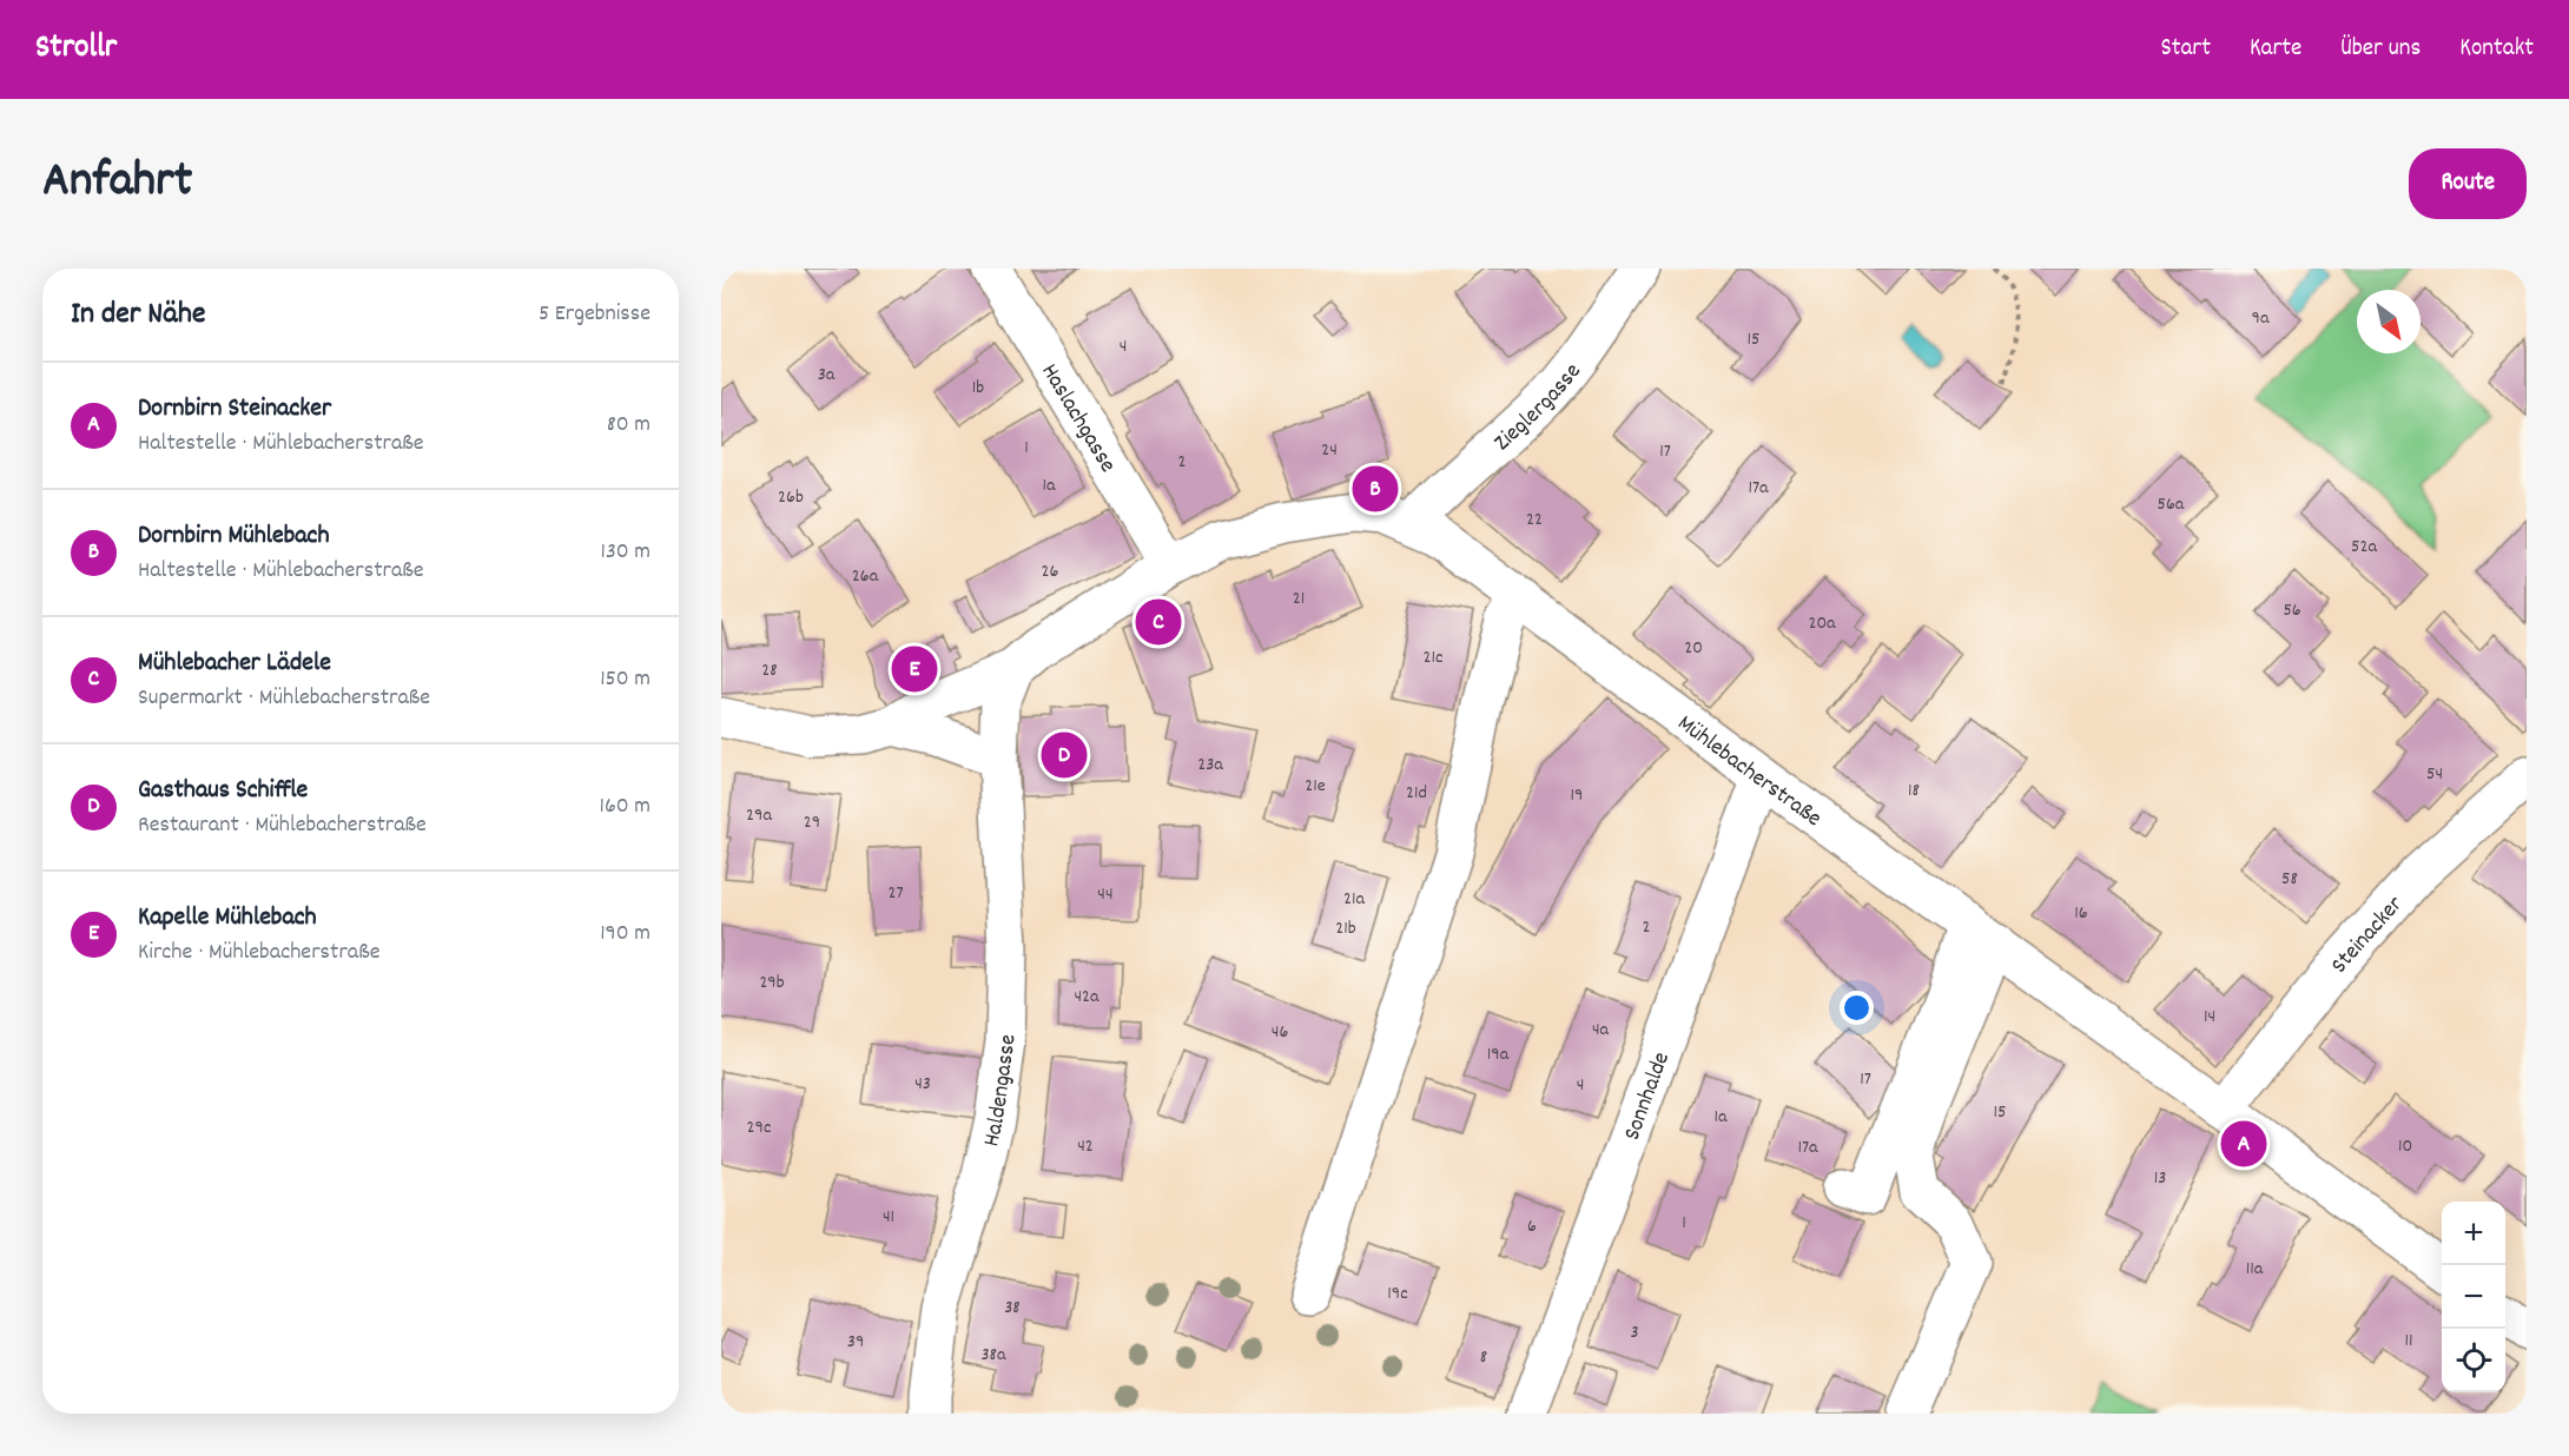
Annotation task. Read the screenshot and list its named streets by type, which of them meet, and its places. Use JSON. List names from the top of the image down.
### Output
{
  "streets": {
    "street": [
      "Zieglergasse",
      "Haslachgasse",
      "Mühlebacherstraße",
      "Steinacker",
      "Haldengasse",
      "Sonnhalde"
    ]
  },
  "crossings": [
    ["Zieglergasse", "Mühlebacherstraße"],
    ["Haslachgasse", "Mühlebacherstraße"],
    ["Mühlebacherstraße", "Steinacker"],
    ["Mühlebacherstraße", "Haldengasse"],
    ["Mühlebacherstraße", "Sonnhalde"]
  ],
  "house_numbers": [
    "9a",
    "15",
    "4",
    "3a",
    "1b",
    "1",
    "24",
    "17",
    "2",
    "1a",
    "17a",
    "26b",
    "56a",
    "22",
    "52a",
    "26",
    "26a",
    "21",
    "56",
    "20a",
    "20",
    "21c",
    "28",
    "23a",
    "54",
    "21e",
    "18",
    "21d",
    "19",
    "29a",
    "29",
    "58",
    "27",
    "44",
    "21a",
    "16",
    "2",
    "21b",
    "29b",
    "42a",
    "14",
    "4a",
    "46",
    "19a",
    "17",
    "43",
    "4",
    "15",
    "1a",
    "29c",
    "42",
    "10",
    "17a",
    "13",
    "41",
    "1",
    "6",
    "11a",
    "19c",
    "38",
    "3",
    "11",
    "39",
    "38a",
    "8"
  ],
  "north": "bottom right",
  "page": {
    "header": "Strollr",
    "nav": [
      "Start",
      "Karte",
      "Über uns",
      "Kontakt"
    ],
    "title": "Anfahrt",
    "buttons": "Route",
    "heading": ["In der Nähe", "5 Ergebnisse"],
    "list": [
      {
        "mark": "A",
        "name": "Dornbirn Steinacker",
        "note": "Haltestelle · Mühlebacherstraße",
        "value": "80 m"
      },
      {
        "mark": "B",
        "name": "Dornbirn Mühlebach",
        "note": "Haltestelle · Mühlebacherstraße",
        "value": "130 m"
      },
      {
        "mark": "C",
        "name": "Mühlebacher Lädele",
        "note": "Supermarkt · Mühlebacherstraße",
        "value": "150 m"
      },
      {
        "mark": "D",
        "name": "Gasthaus Schiffle",
        "note": "Restaurant · Mühlebacherstraße",
        "value": "160 m"
      },
      {
        "mark": "E",
        "name": "Kapelle Mühlebach",
        "note": "Kirche · Mühlebacherstraße",
        "value": "190 m"
      }
    ],
    "pins": [
      "B",
      "C",
      "E",
      "D",
      "A"
    ],
    "map_buttons": ["+", "−"]
  }
}
